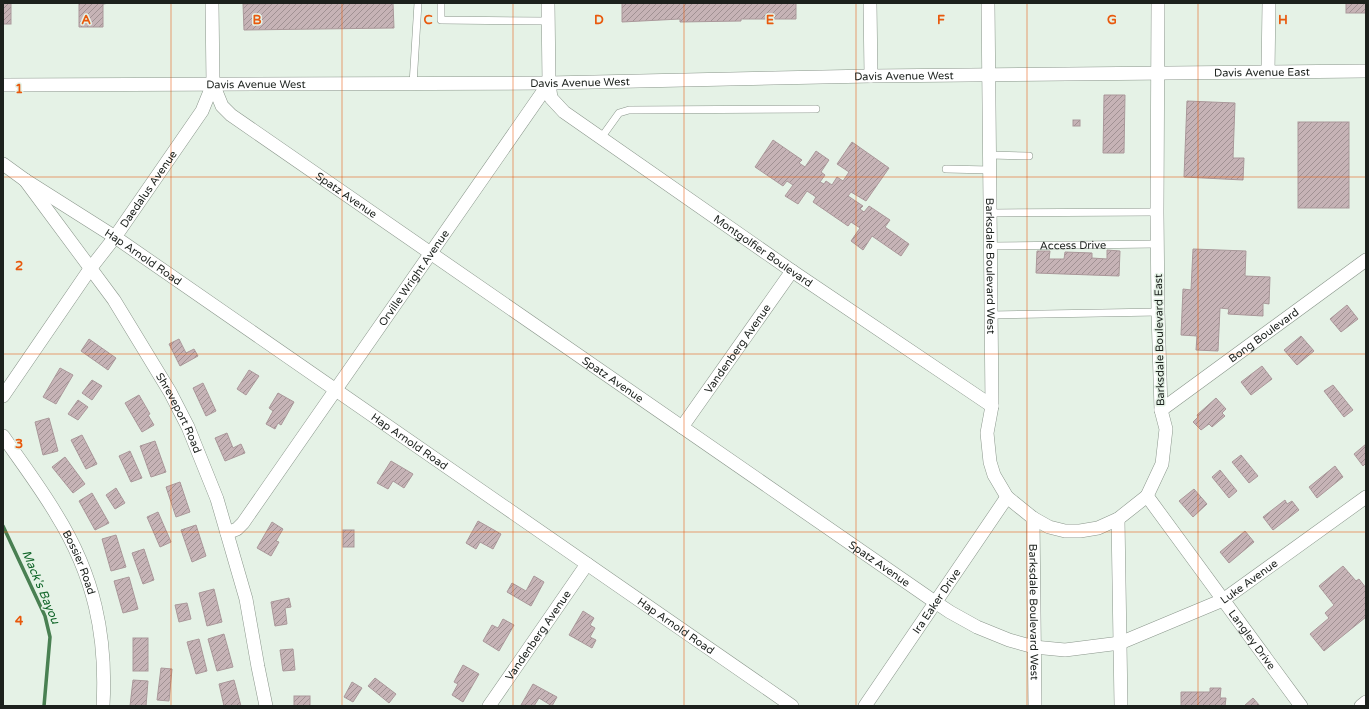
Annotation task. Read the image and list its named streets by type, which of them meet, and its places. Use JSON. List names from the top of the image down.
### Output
{
  "streets": {
    "street": [
      "Davis Avenue East",
      "Davis Avenue West",
      "Daedalus Avenue",
      "Spatz Avenue",
      "Montgolfier Boulevard",
      "Hap Arnold Road",
      "Barksdale Boulevard West",
      "Orville Wright Avenue",
      "Bong Boulevard",
      "Barksdale Boulevard East",
      "Vandenberg Avenue",
      "Shreveport Road",
      "Bossier Road",
      "Luke Avenue",
      "Ira Eaker Drive",
      "Langley Drive"
    ],
    "lane": ["Access Drive"]
  },
  "crossings": [
    ["Davis Avenue East", "Davis Avenue West"],
    ["Davis Avenue East", "Barksdale Boulevard East"],
    ["Davis Avenue West", "Daedalus Avenue"],
    ["Davis Avenue West", "Spatz Avenue"],
    ["Davis Avenue West", "Montgolfier Boulevard"],
    ["Davis Avenue West", "Barksdale Boulevard West"],
    ["Davis Avenue West", "Orville Wright Avenue"],
    ["Davis Avenue West", "Barksdale Boulevard East"],
    ["Daedalus Avenue", "Spatz Avenue"],
    ["Daedalus Avenue", "Hap Arnold Road"],
    ["Daedalus Avenue", "Shreveport Road"],
    ["Spatz Avenue", "Barksdale Boulevard West"],
    ["Spatz Avenue", "Orville Wright Avenue"],
    ["Spatz Avenue", "Vandenberg Avenue"],
    ["Spatz Avenue", "Ira Eaker Drive"],
    ["Access Drive", "Barksdale Boulevard West"],
    ["Access Drive", "Barksdale Boulevard East"],
    ["Montgolfier Boulevard", "Barksdale Boulevard West"],
    ["Montgolfier Boulevard", "Orville Wright Avenue"],
    ["Montgolfier Boulevard", "Vandenberg Avenue"],
    ["Hap Arnold Road", "Orville Wright Avenue"],
    ["Hap Arnold Road", "Vandenberg Avenue"],
    ["Hap Arnold Road", "Shreveport Road"],
    ["Barksdale Boulevard West", "Ira Eaker Drive"],
    ["Orville Wright Avenue", "Shreveport Road"],
    ["Bong Boulevard", "Barksdale Boulevard East"],
    ["Barksdale Boulevard East", "Langley Drive"],
    ["Luke Avenue", "Langley Drive"]
  ],
  "water": ["Mack's Bayou"],
  "grid": {
    "columns": [
      "A",
      "B",
      "C",
      "D",
      "E",
      "F",
      "G",
      "H"
    ],
    "rows": [
      "1",
      "2",
      "3",
      "4"
    ]
  }
}
